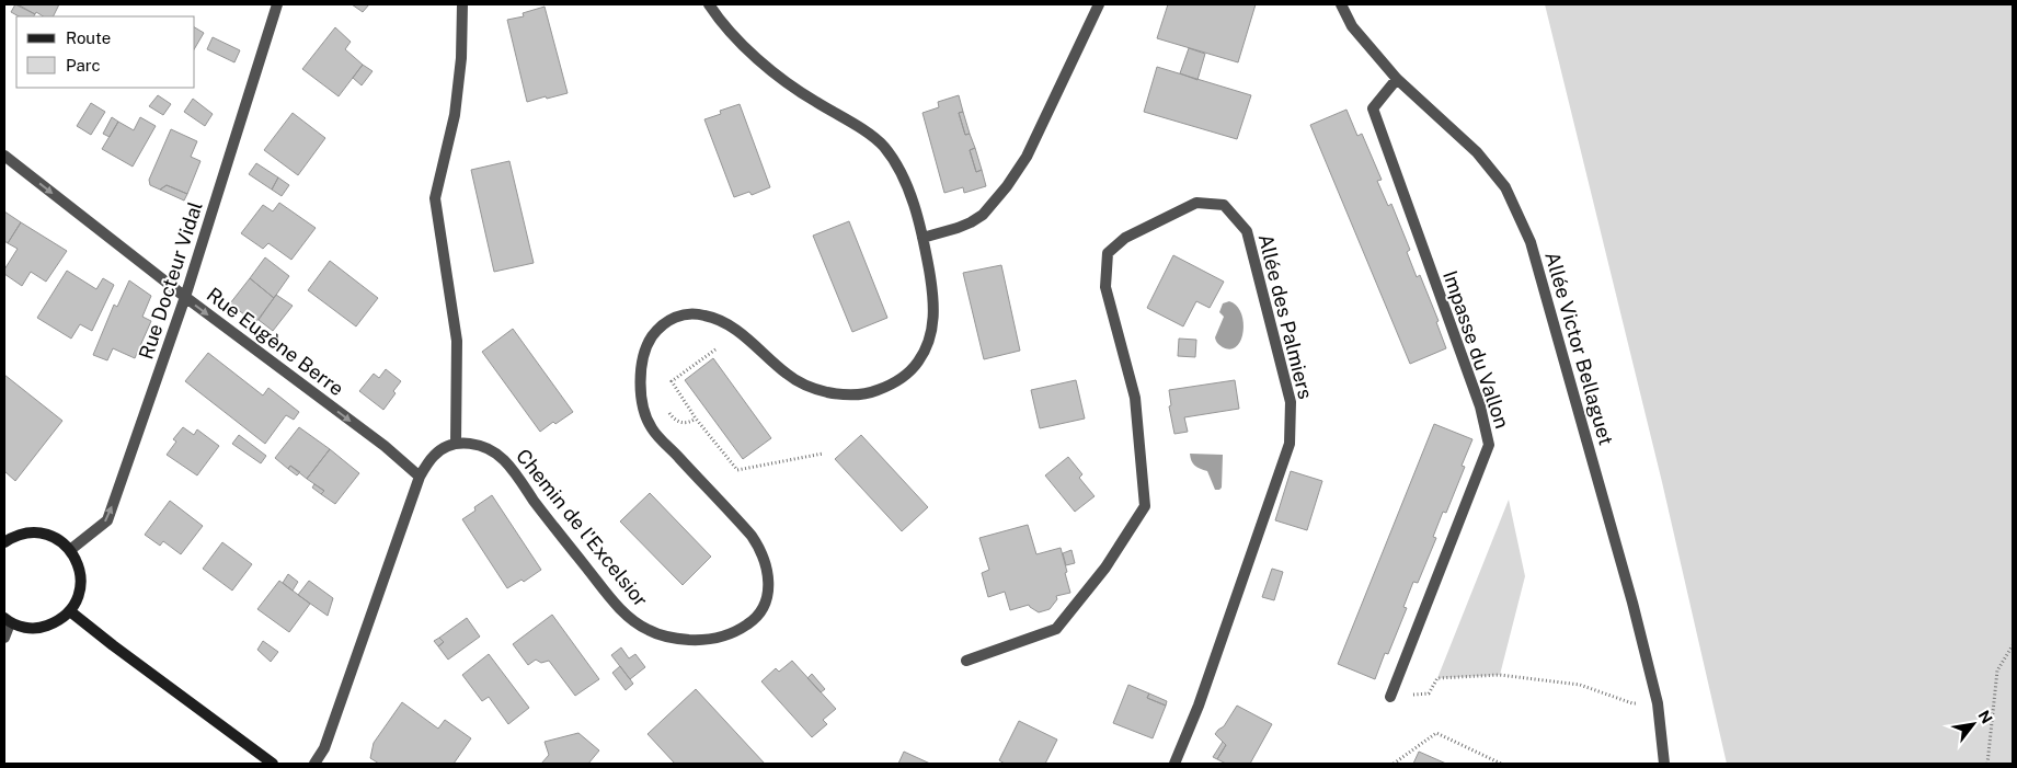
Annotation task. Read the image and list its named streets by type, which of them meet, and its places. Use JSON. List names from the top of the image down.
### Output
{
  "streets": {
    "street": [
      "Rue Docteur Vidal",
      "Allée des Palmiers",
      "Rue Eugène Berre",
      "Allée Victor Bellaguet",
      "Impasse du Vallon",
      "Chemin de l'Excelsior"
    ]
  },
  "crossings": [
    ["Rue Docteur Vidal", "Rue Eugène Berre"],
    ["Allée Victor Bellaguet", "Impasse du Vallon"]
  ],
  "one_way": ["Rue Docteur Vidal", "Rue Eugène Berre"],
  "legend": ["Route", "Parc"],
  "north": "top right"
}
